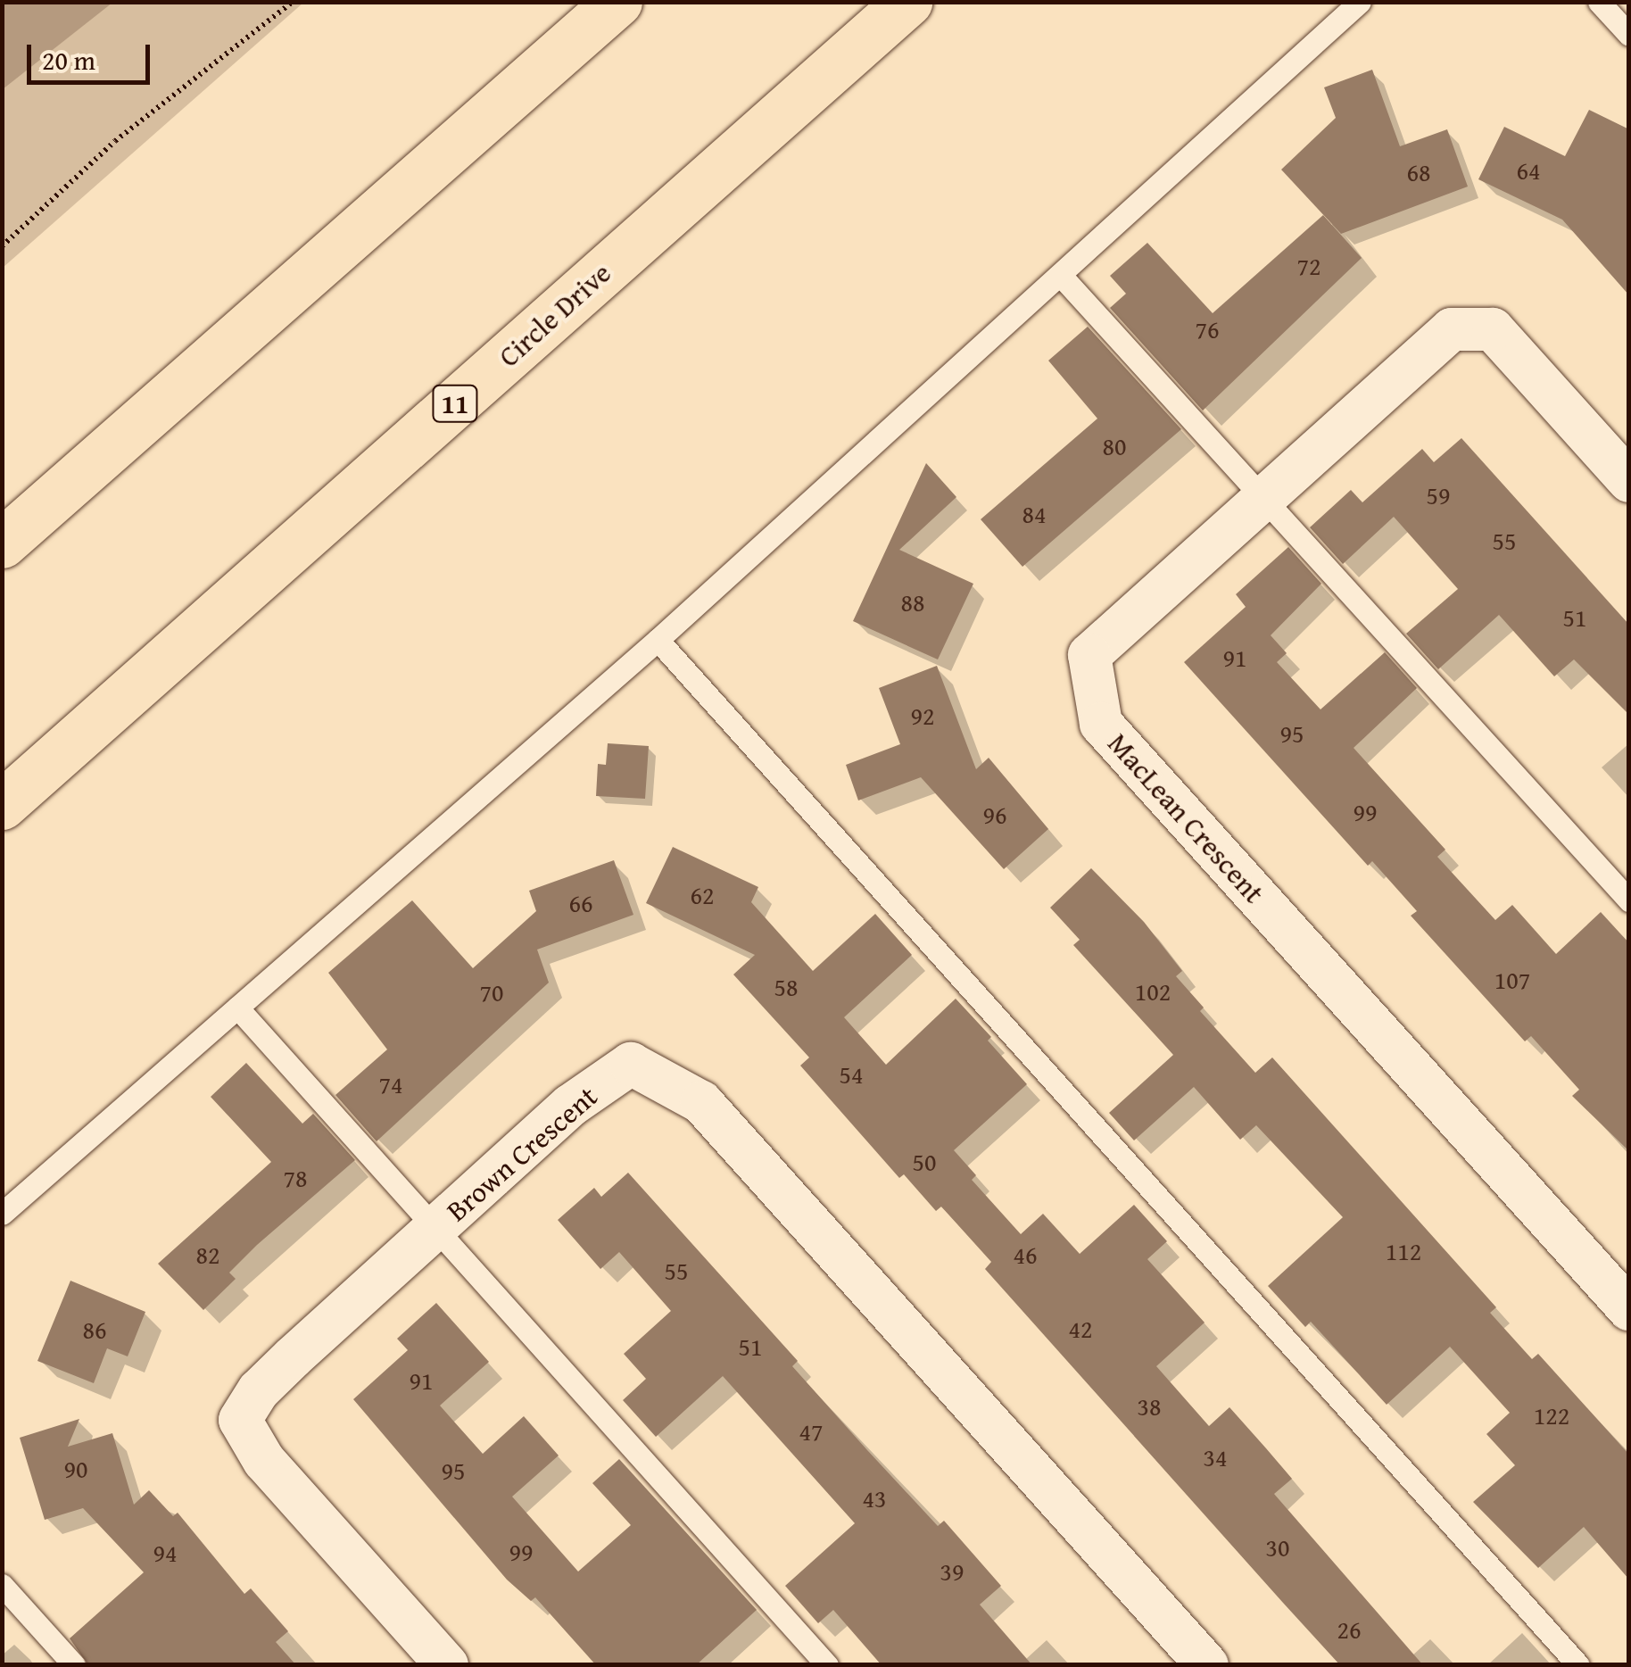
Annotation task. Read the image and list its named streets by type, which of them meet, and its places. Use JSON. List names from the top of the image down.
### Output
{
  "streets": {
    "highway": ["Circle Drive", "11"],
    "street": ["MacLean Crescent", "Brown Crescent"]
  },
  "house_numbers": [
    "64",
    "68",
    "72",
    "76",
    "80",
    "59",
    "84",
    "55",
    "88",
    "51",
    "91",
    "92",
    "95",
    "99",
    "96",
    "62",
    "66",
    "107",
    "58",
    "102",
    "70",
    "54",
    "74",
    "50",
    "78",
    "112",
    "82",
    "46",
    "55",
    "42",
    "86",
    "51",
    "91",
    "38",
    "122",
    "47",
    "34",
    "90",
    "95",
    "43",
    "30",
    "99",
    "94",
    "39",
    "26"
  ],
  "scale_bar": "20 m"
}
